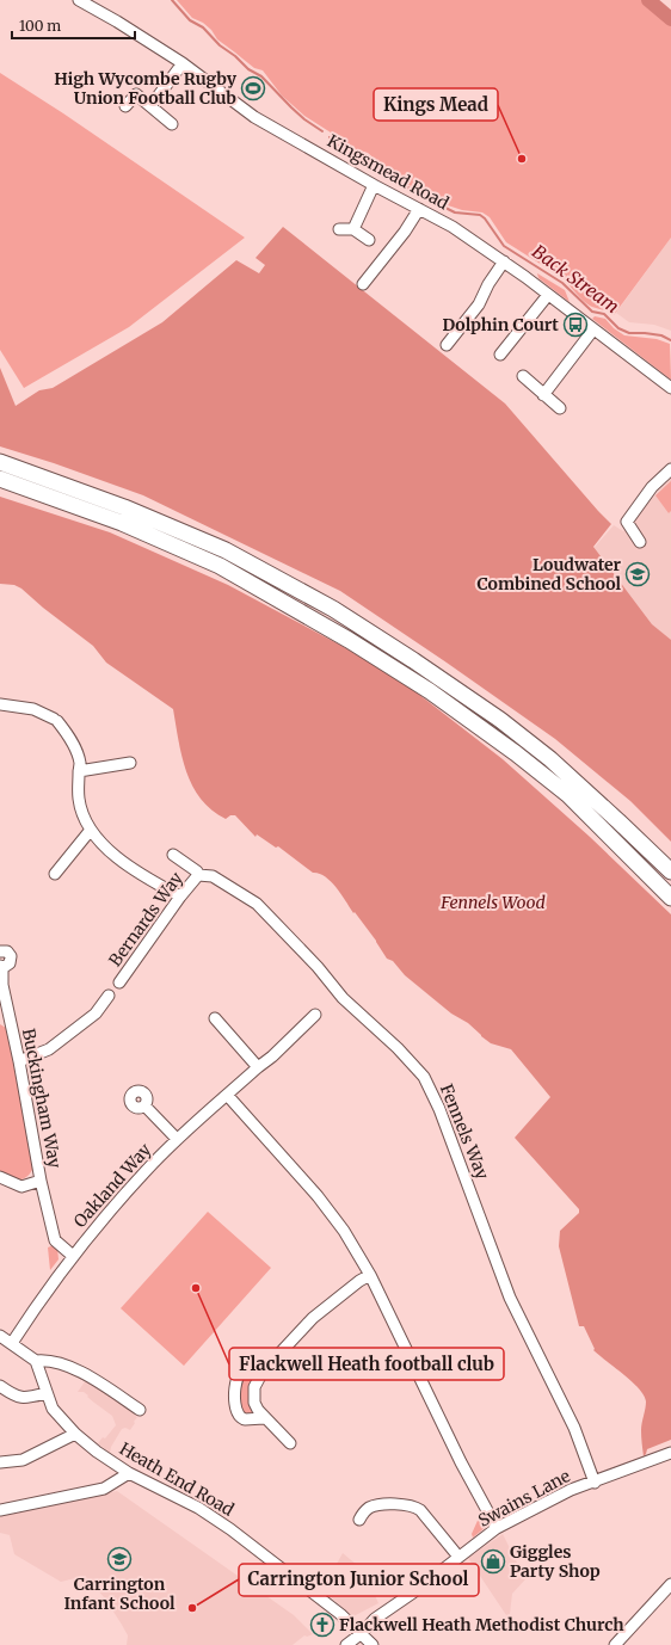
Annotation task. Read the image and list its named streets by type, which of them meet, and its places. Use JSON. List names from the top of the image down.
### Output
{
  "streets": {
    "street": [
      "Kingsmead Road",
      "Bernards Way",
      "Buckingham Way",
      "Fennels Way",
      "Oakland Way",
      "Heath End Road",
      "Swains Lane"
    ]
  },
  "crossings": [
    ["Bernards Way", "Fennels Way"],
    ["Buckingham Way", "Oakland Way"],
    ["Fennels Way", "Swains Lane"],
    ["Heath End Road", "Swains Lane"]
  ],
  "water": ["Back Stream"],
  "parks": ["Fennels Wood"],
  "places": {
    "sports": ["High Wycombe Rugby Union Football Club"],
    "other": ["Kings Mead", "Flackwell Heath football club", "Carrington Junior School"],
    "bus stop": ["Dolphin Court"],
    "school or university": ["Loudwater Combined School", "Carrington Infant School"],
    "shop": ["Giggles Party Shop"],
    "church": ["Flackwell Heath Methodist Church"]
  },
  "scale_bar": "100 m"
}
